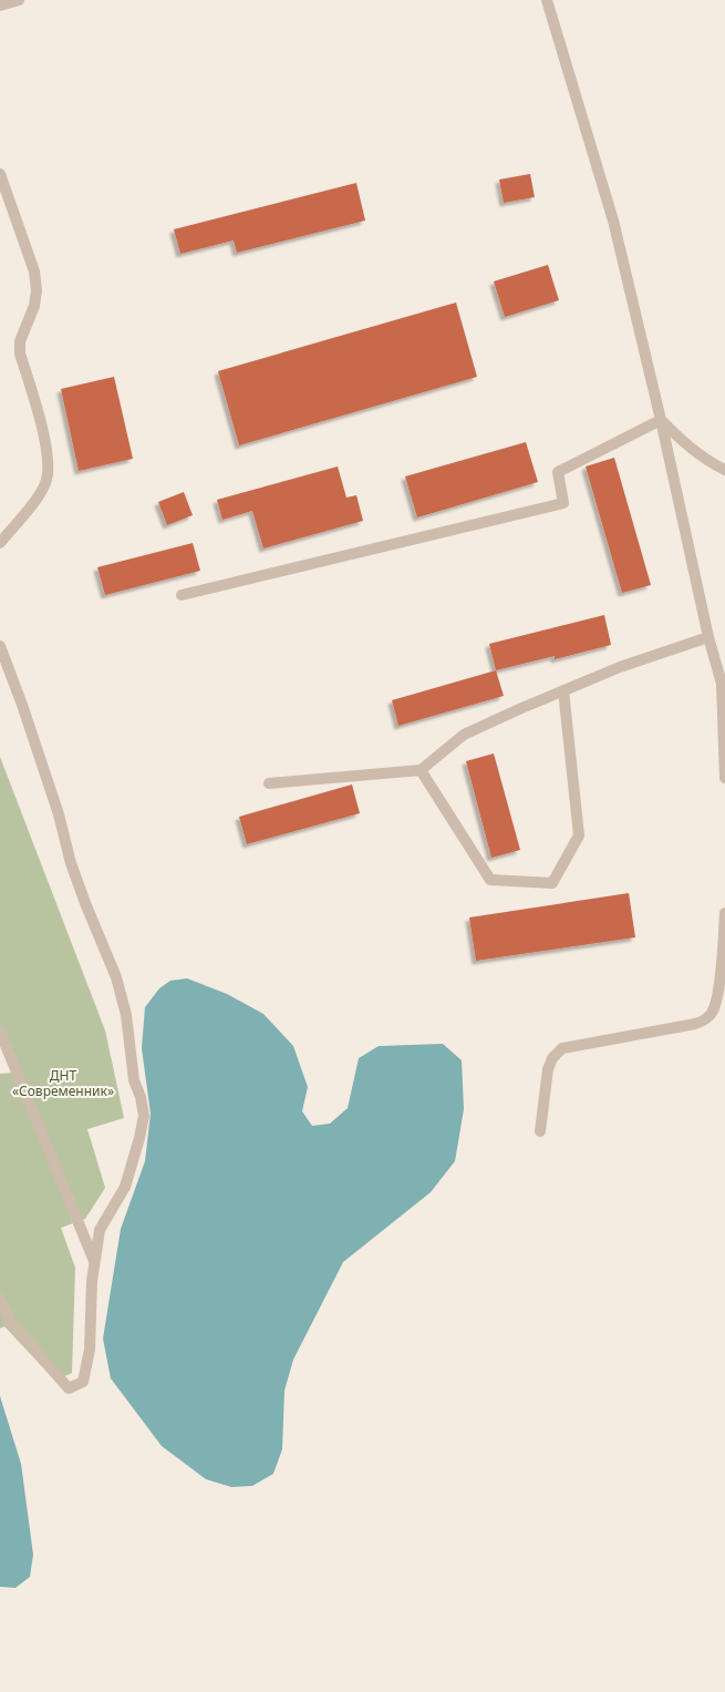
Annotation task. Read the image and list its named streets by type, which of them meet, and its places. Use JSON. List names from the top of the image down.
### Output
{
  "parks": ["ДНТ «Современник»"]
}
